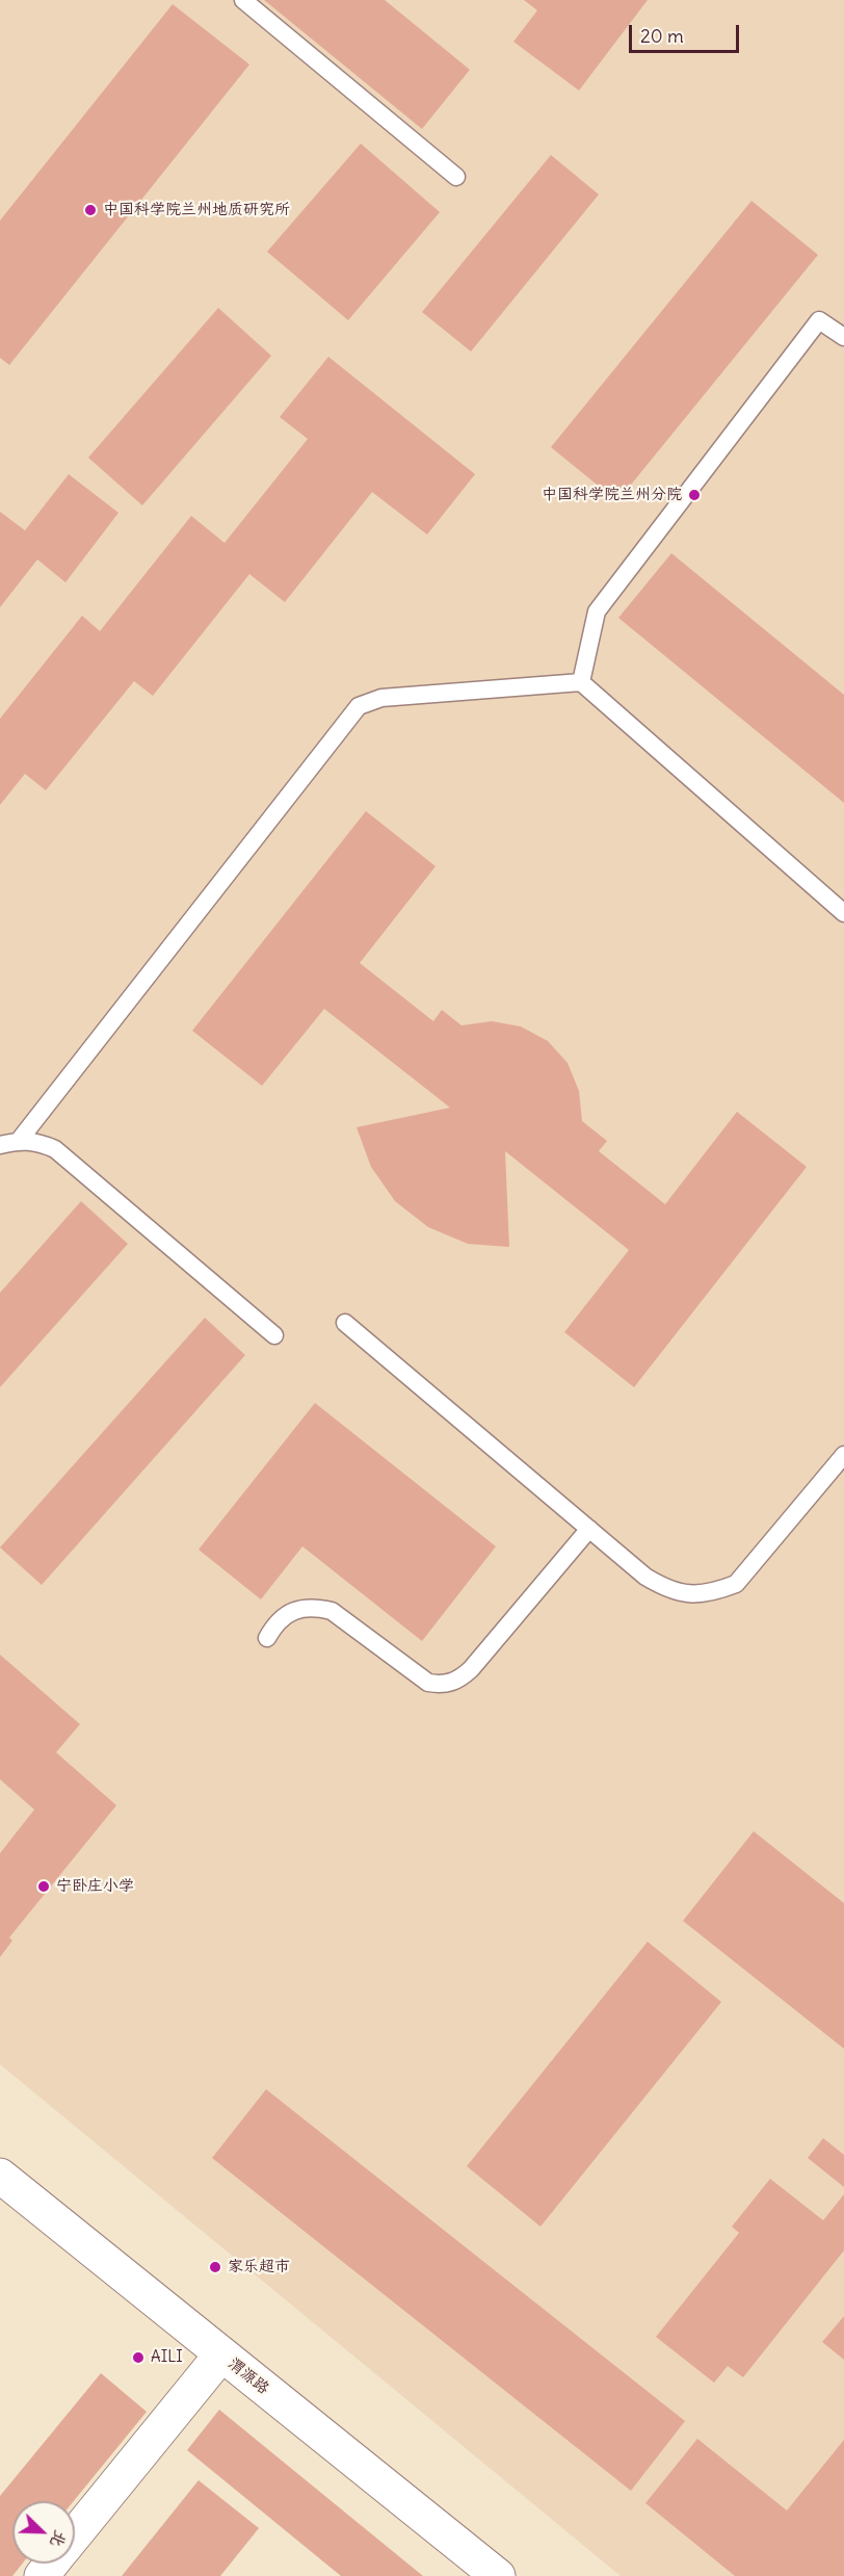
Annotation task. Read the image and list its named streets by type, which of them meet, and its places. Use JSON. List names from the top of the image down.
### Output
{
  "streets": {
    "street": ["渭源路"]
  },
  "places": [
    "中国科学院兰州地质研究所",
    "中国科学院兰州分院",
    "宁卧庄小学",
    "家乐超市",
    "AILI"
  ],
  "scale_bar": "20 m",
  "north": "bottom right"
}
